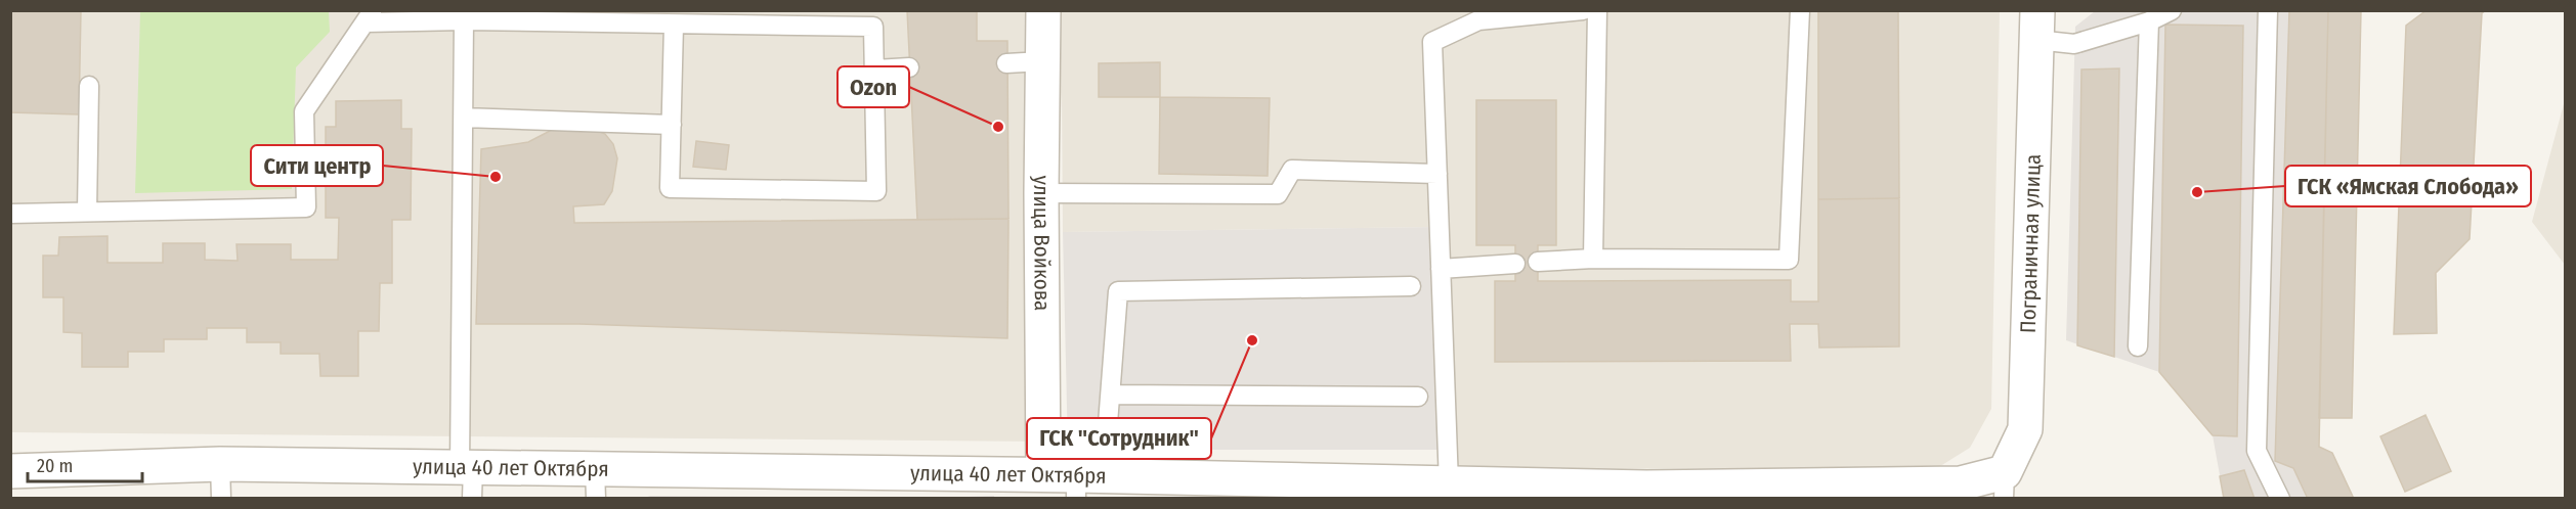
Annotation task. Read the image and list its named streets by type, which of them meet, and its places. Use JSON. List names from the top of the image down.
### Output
{
  "streets": {
    "street": ["улица Войкова", "Пограничная улица", "улица 40 лет Октября"]
  },
  "crossings": [
    ["улица Войкова", "улица 40 лет Октября"],
    ["Пограничная улица", "улица 40 лет Октября"]
  ],
  "places": [
    "Ozon",
    "Сити центр",
    "ГСК «Ямская Слобода»",
    "ГСК \"Сотрудник\""
  ],
  "scale_bar": "20 m"
}
